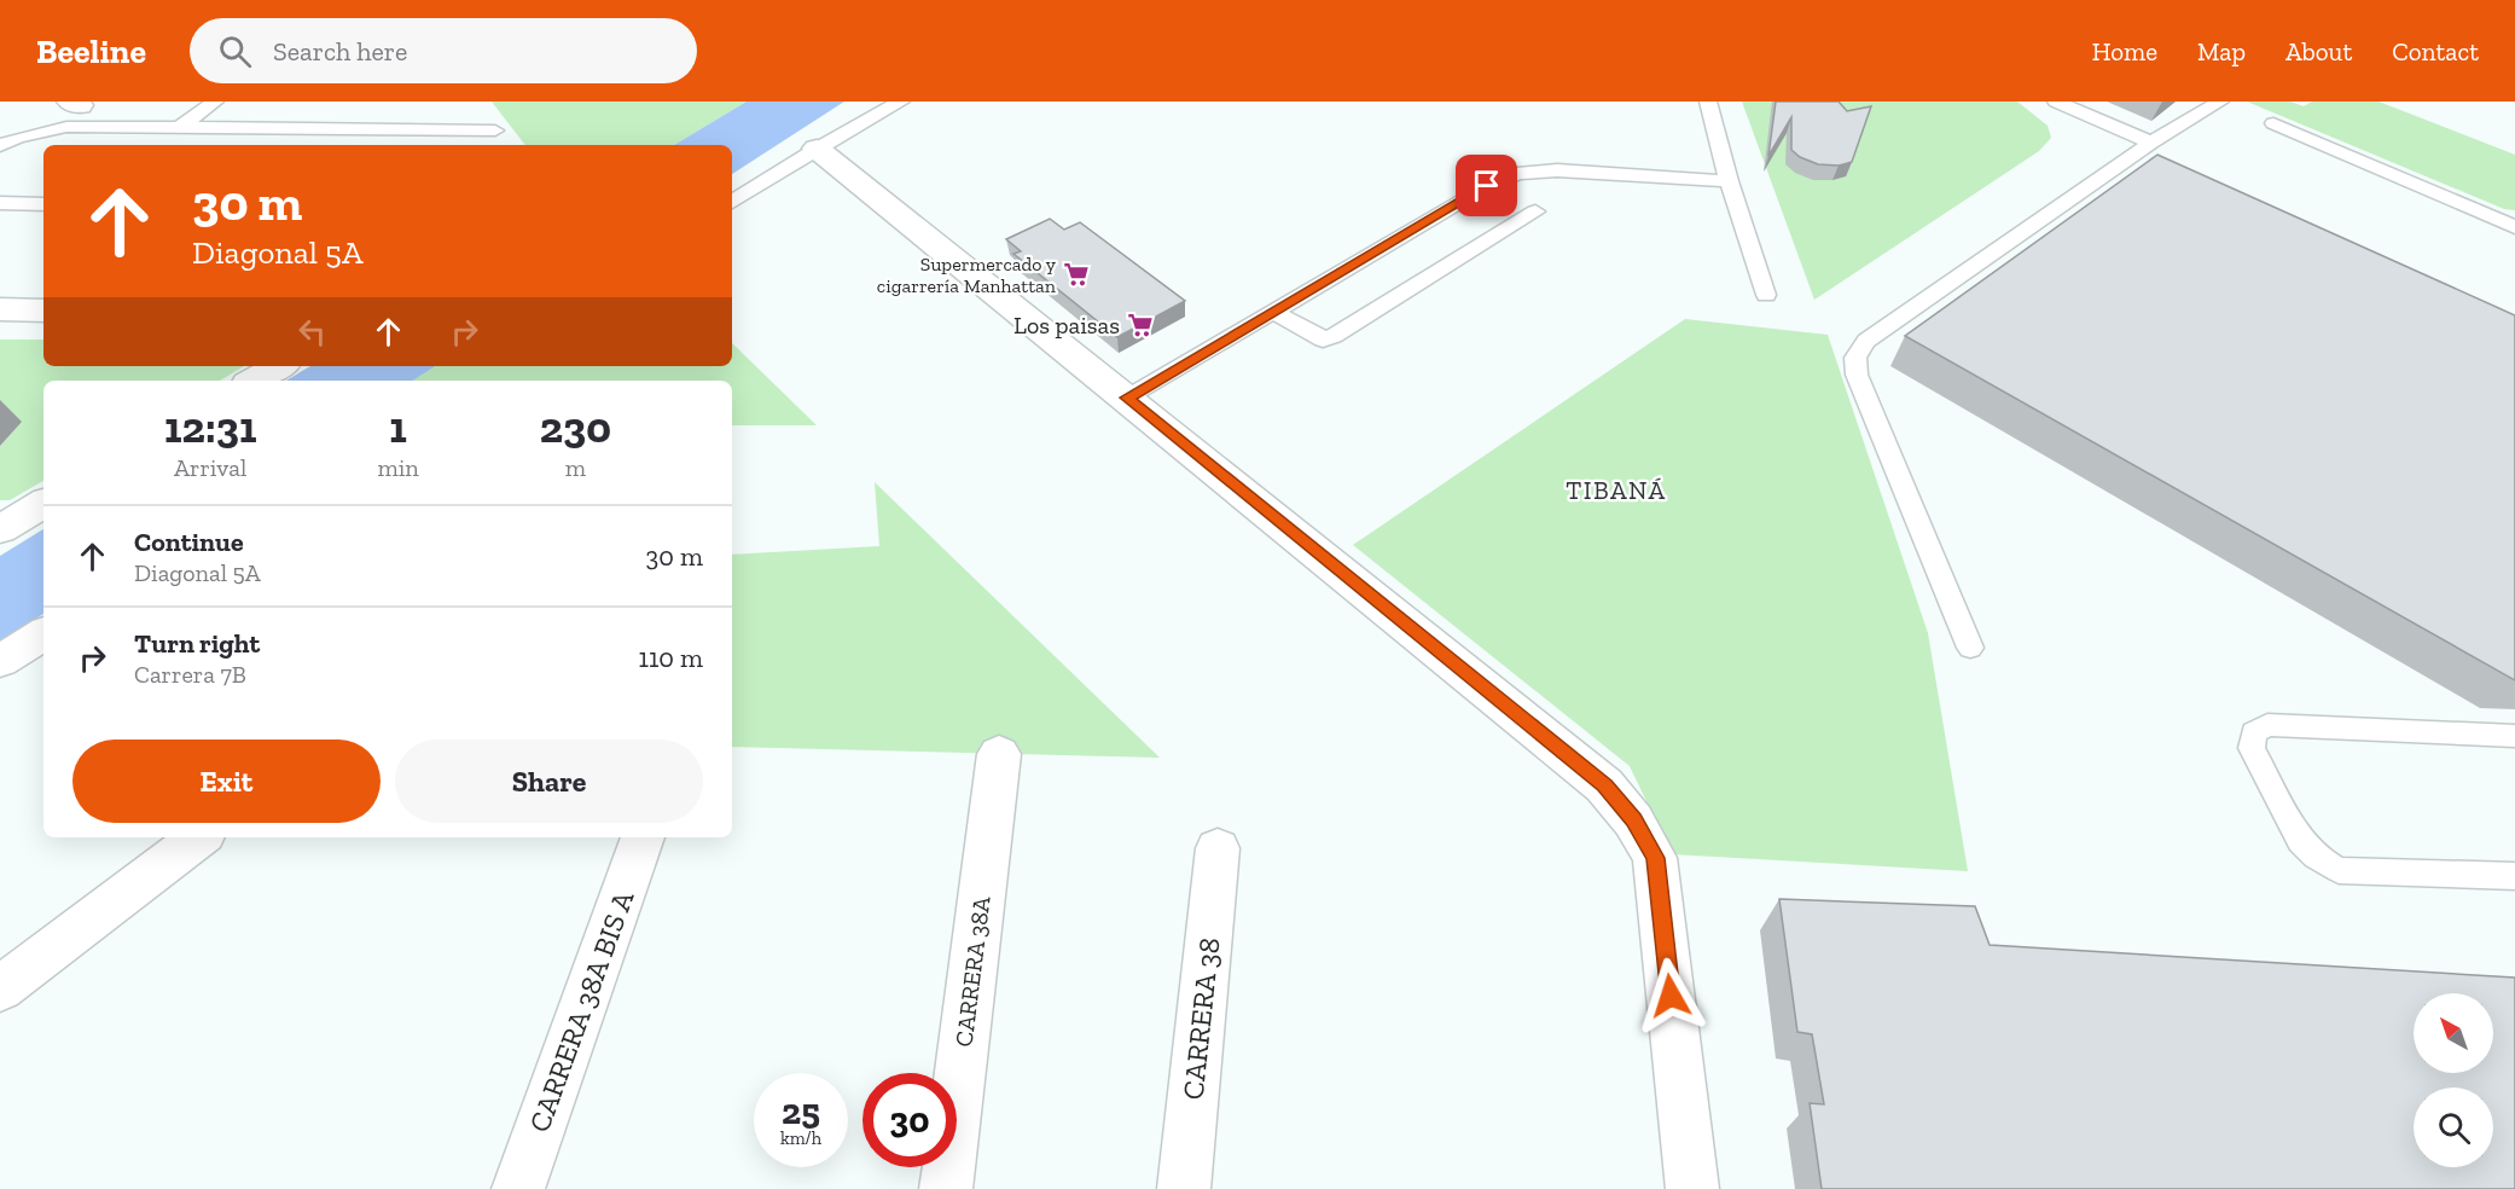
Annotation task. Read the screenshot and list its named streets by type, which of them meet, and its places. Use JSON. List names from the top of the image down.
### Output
{
  "streets": {
    "street": ["CARRERA 38A", "CARRERA 38A BIS A", "CARRERA 38"]
  },
  "districts": ["TIBANÁ"],
  "places": {
    "supermarket": ["Supermercado y cigarrería Manhattan", "Los paisas"]
  },
  "north": "top left",
  "page": {
    "header": "Beeline",
    "search": "Search here",
    "nav": [
      "Home",
      "Map",
      "About",
      "Contact"
    ],
    "turn": ["30 m", "Diagonal 5A"],
    "eta": [
      "12:31",
      "Arrival",
      "1",
      "min",
      "230",
      "m"
    ],
    "list": [
      {
        "name": "Continue",
        "note": "Diagonal 5A",
        "value": "30 m"
      },
      {
        "name": "Turn right",
        "note": "Carrera 7B",
        "value": "110 m"
      }
    ],
    "buttons": ["Exit", "Share"],
    "speed": "25 km/h",
    "limit": "30"
  }
}
